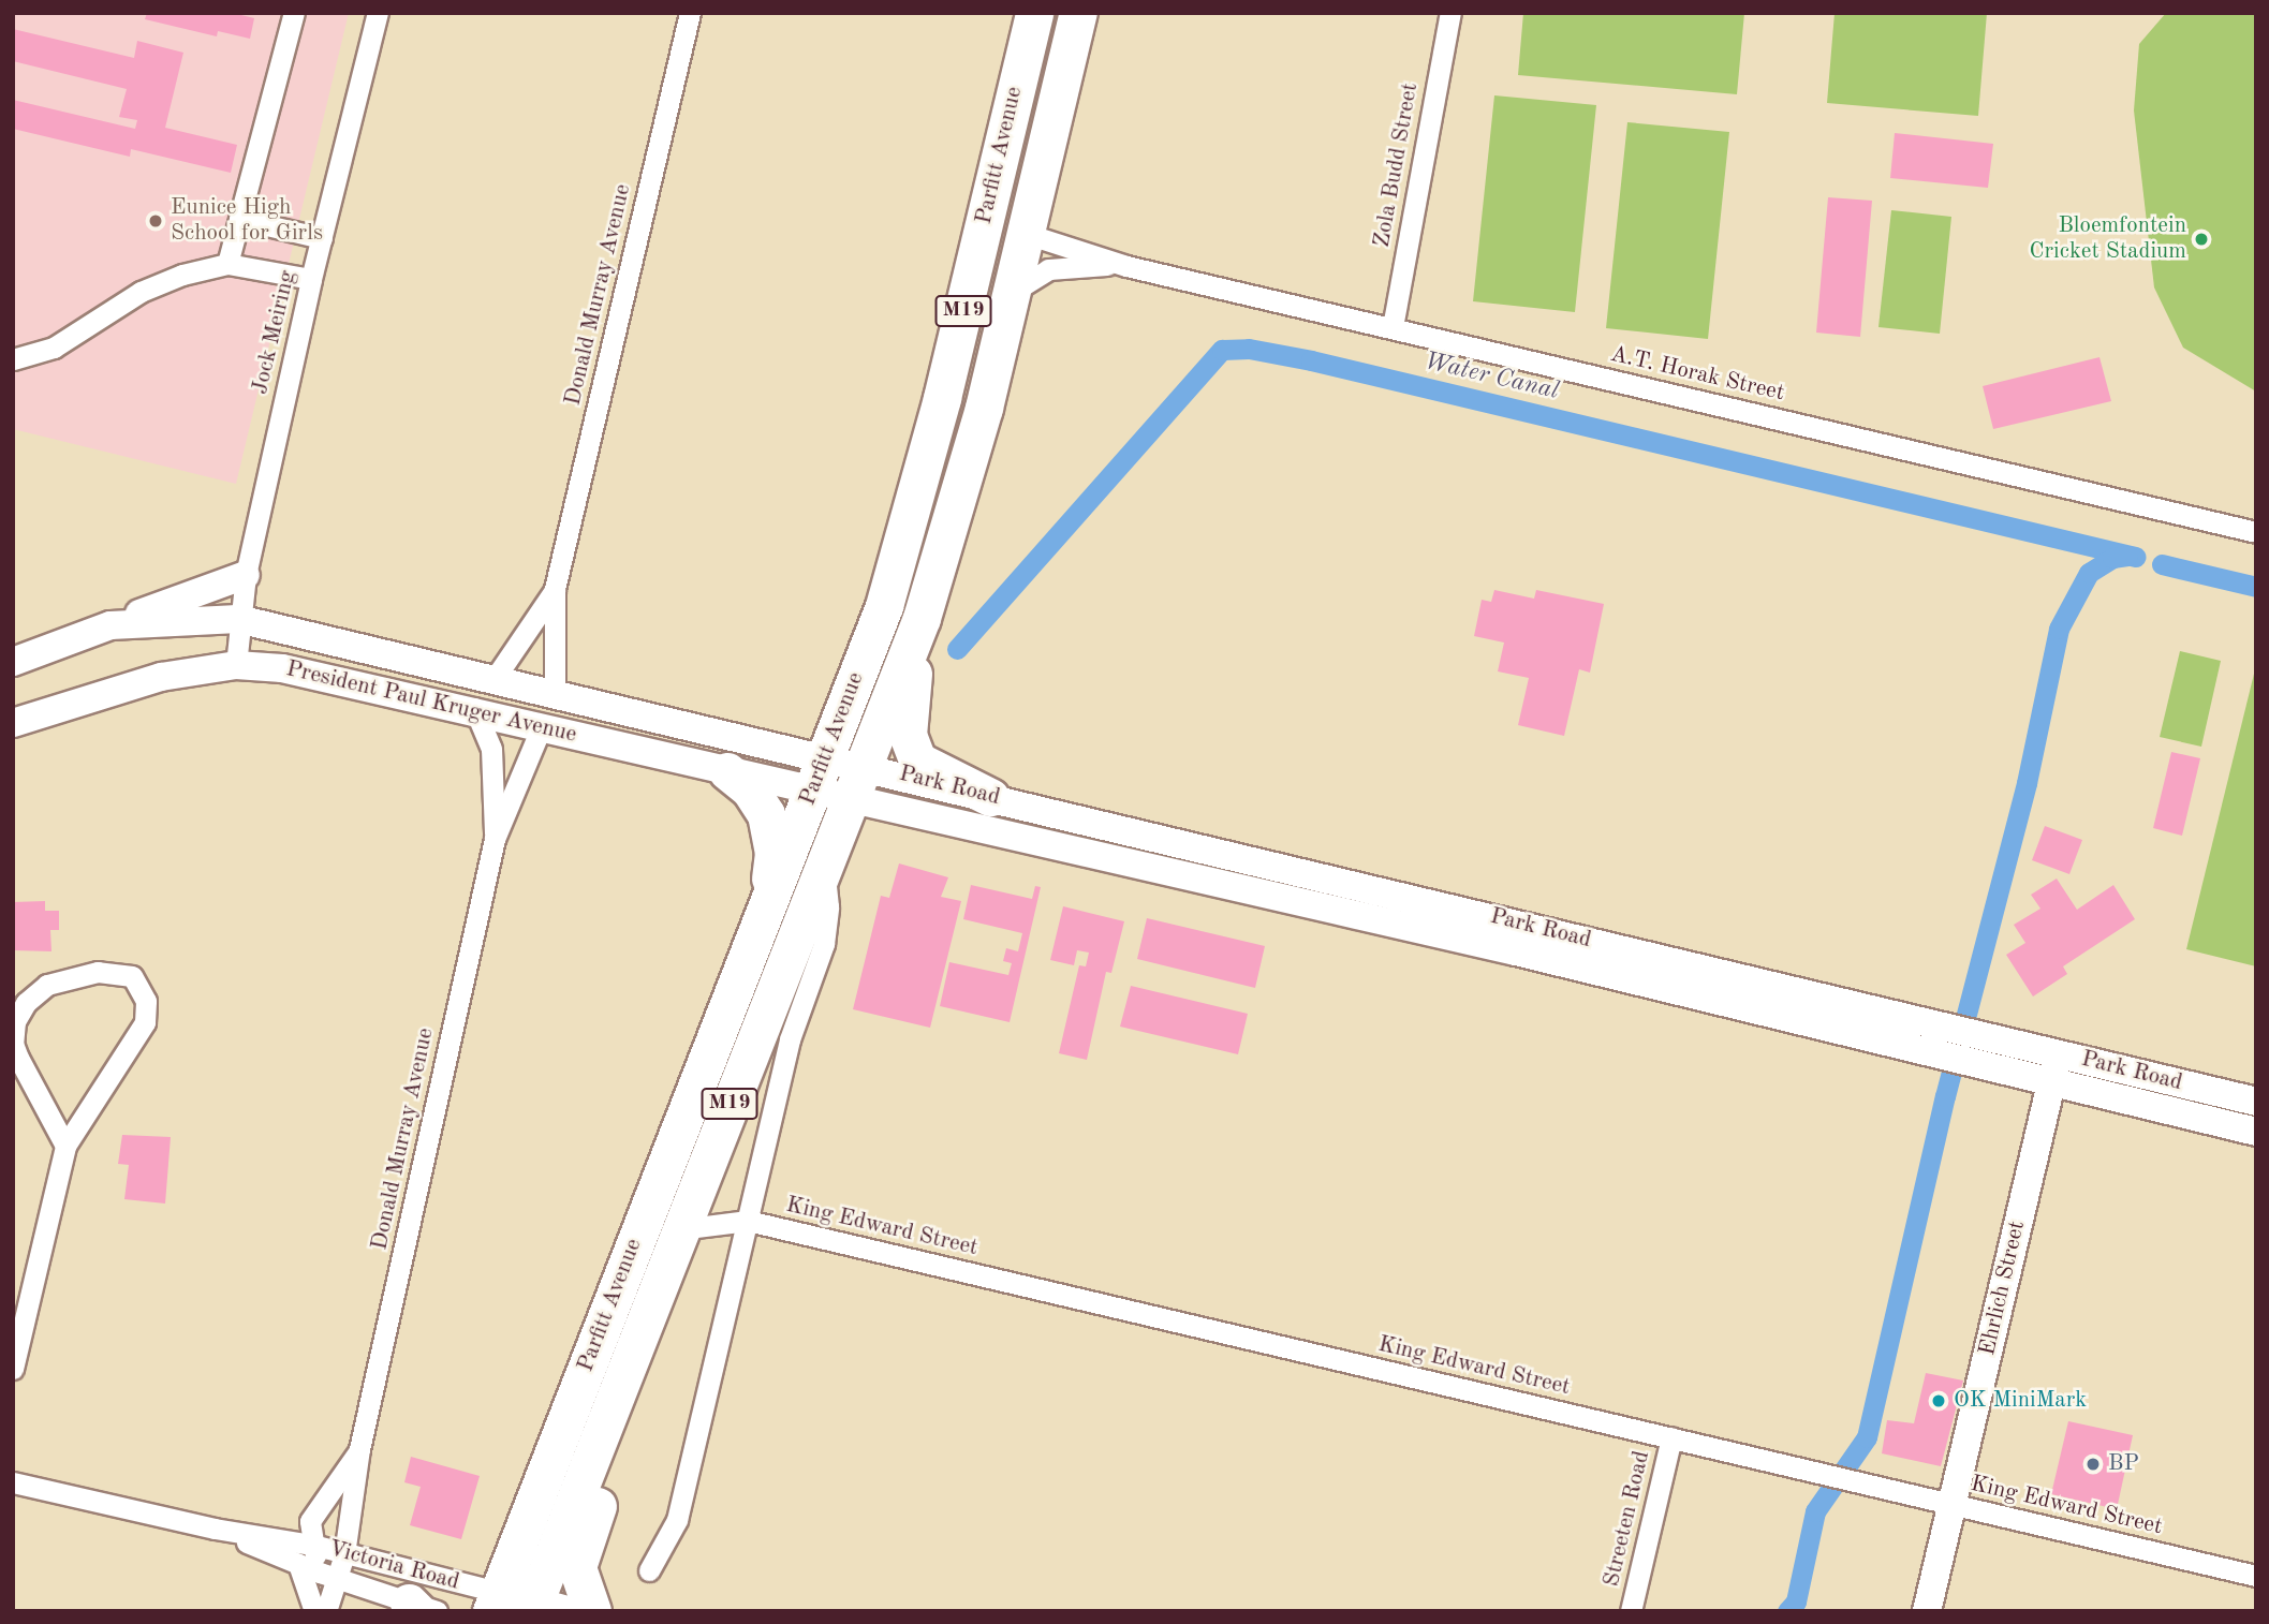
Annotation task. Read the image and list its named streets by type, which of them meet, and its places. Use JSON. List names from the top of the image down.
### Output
{
  "streets": {
    "highway": ["Parfitt Avenue", "M19"],
    "street": [
      "Zola Budd Street",
      "Donald Murray Avenue",
      "Jock Meiring",
      "A.T. Horak Street",
      "President Paul Kruger Avenue",
      "Park Road",
      "King Edward Street",
      "Ehrlich Street",
      "Streeten Road",
      "Victoria Road"
    ]
  },
  "crossings": [
    ["Parfitt Avenue", "A.T. Horak Street"],
    ["Parfitt Avenue", "President Paul Kruger Avenue"],
    ["Parfitt Avenue", "Park Road"],
    ["Parfitt Avenue", "King Edward Street"],
    ["Parfitt Avenue", "Victoria Road"],
    ["Zola Budd Street", "A.T. Horak Street"],
    ["Donald Murray Avenue", "President Paul Kruger Avenue"],
    ["Donald Murray Avenue", "Victoria Road"],
    ["Jock Meiring", "President Paul Kruger Avenue"],
    ["President Paul Kruger Avenue", "Park Road"],
    ["Park Road", "Ehrlich Street"],
    ["King Edward Street", "Ehrlich Street"],
    ["King Edward Street", "Streeten Road"]
  ],
  "water": ["Water Canal"],
  "places": [
    "Eunice High School for Girls",
    "Bloemfontein Cricket Stadium",
    "OK MiniMark",
    "BP"
  ]
}
